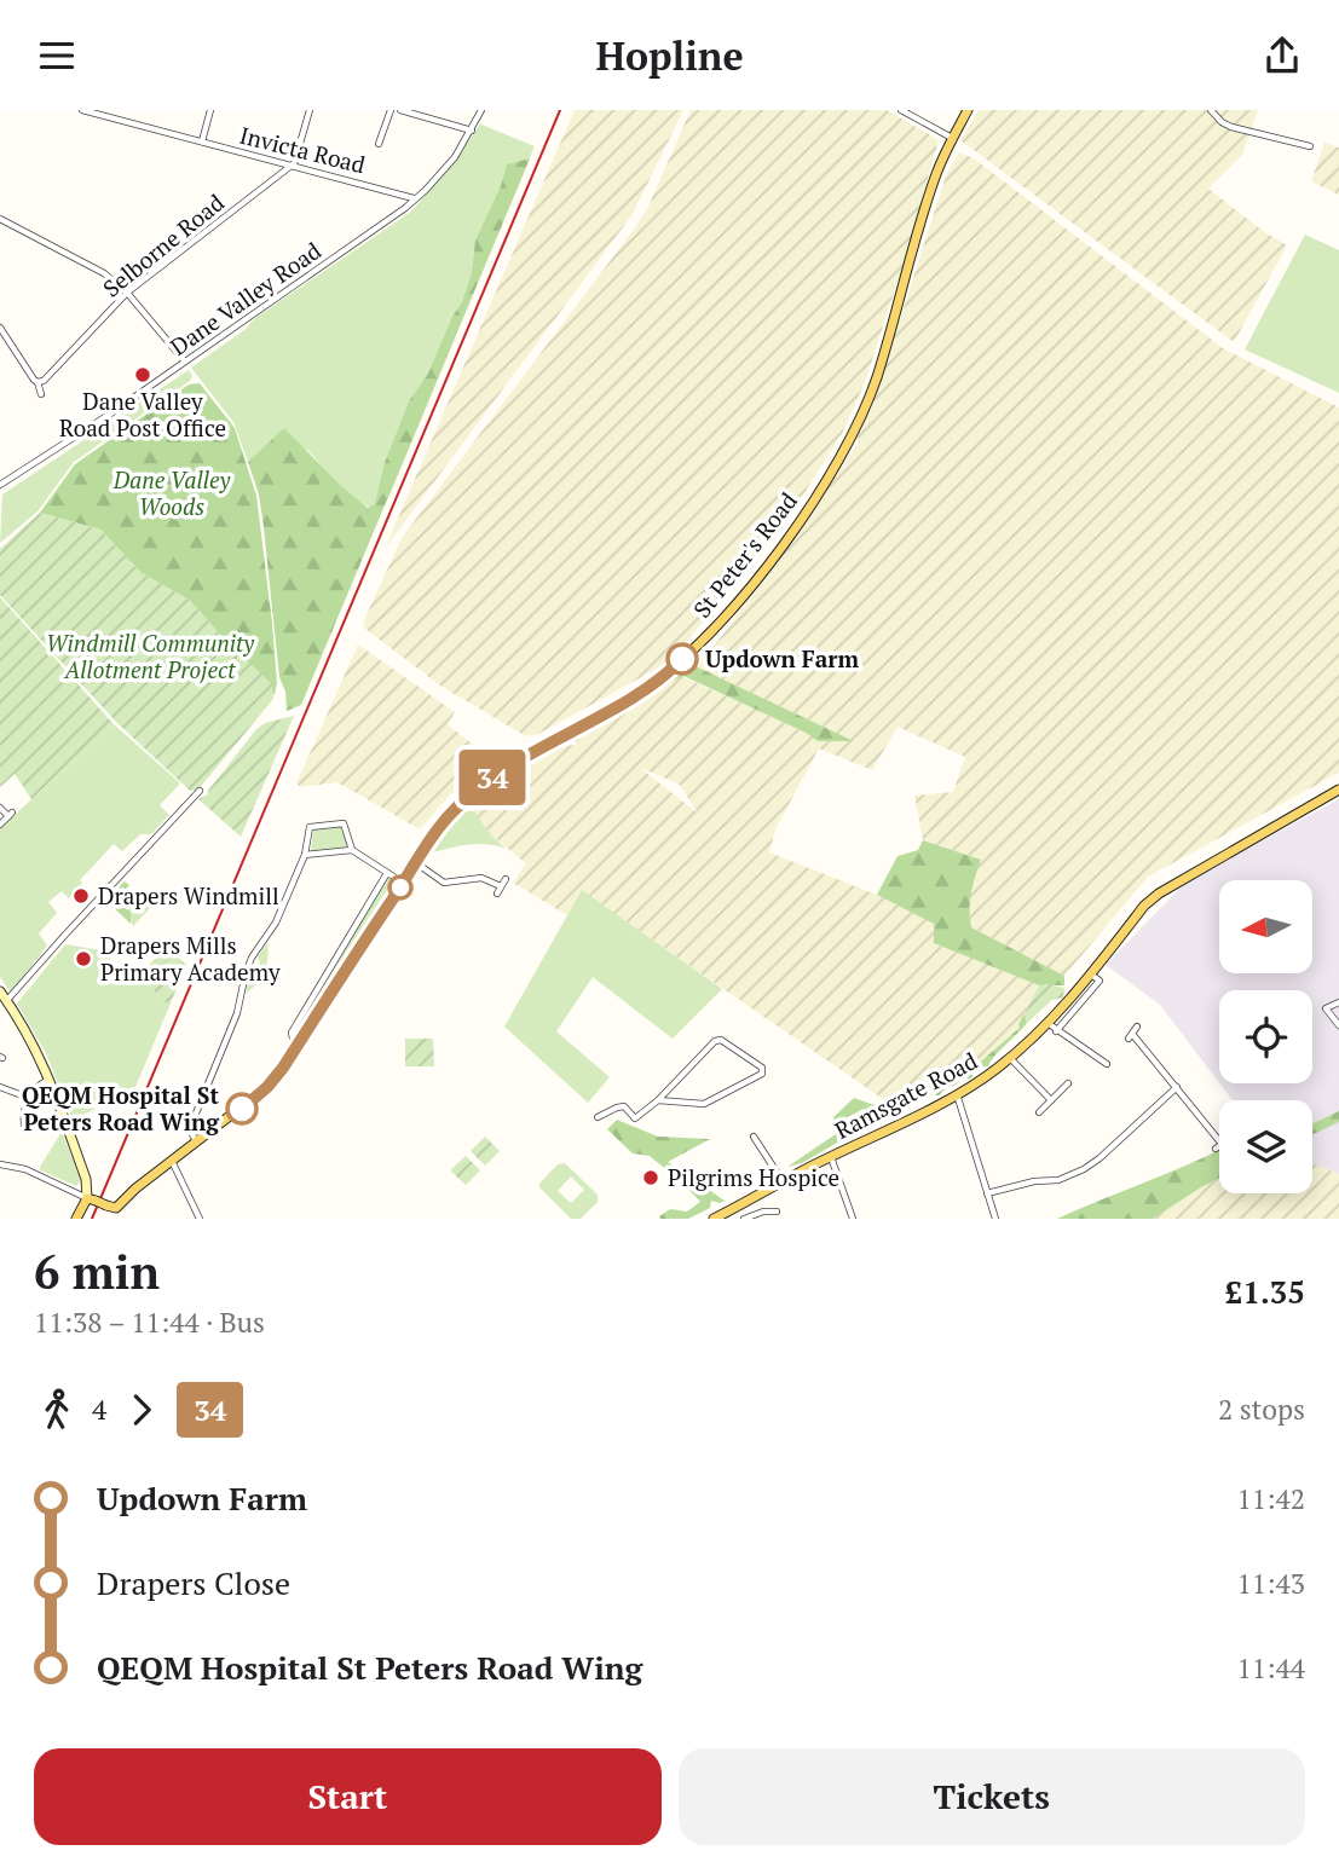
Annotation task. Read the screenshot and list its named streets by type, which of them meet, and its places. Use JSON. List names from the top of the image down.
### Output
{
  "streets": {
    "main road": ["St Peter's Road", "Ramsgate Road"],
    "street": ["Invicta Road", "Selborne Road", "Dane Valley Road"]
  },
  "crossings": [
    ["Invicta Road", "Selborne Road"],
    ["Invicta Road", "Dane Valley Road"]
  ],
  "parks": ["Dane Valley Woods", "Windmill Community Allotment Project"],
  "places": [
    "Dane Valley Road Post Office",
    "Updown Farm",
    "Drapers Windmill",
    "Drapers Mills Primary Academy",
    "QEQM Hospital St Peters Road Wing",
    "Pilgrims Hospice"
  ],
  "lines": ["bus line 34"],
  "north": "left",
  "page": {
    "header": "Hopline",
    "on_map": "34",
    "heading": ["6 min", "11:38 – 11:44 · Bus", "£1.35"],
    "legs": ["4", "34", "2 stops"],
    "list": [
      {
        "name": "Updown Farm",
        "value": "11:42"
      },
      {
        "name": "Drapers Close",
        "value": "11:43"
      },
      {
        "name": "QEQM Hospital St Peters Road Wing",
        "value": "11:44"
      }
    ],
    "buttons": ["Start", "Tickets"]
  }
}
